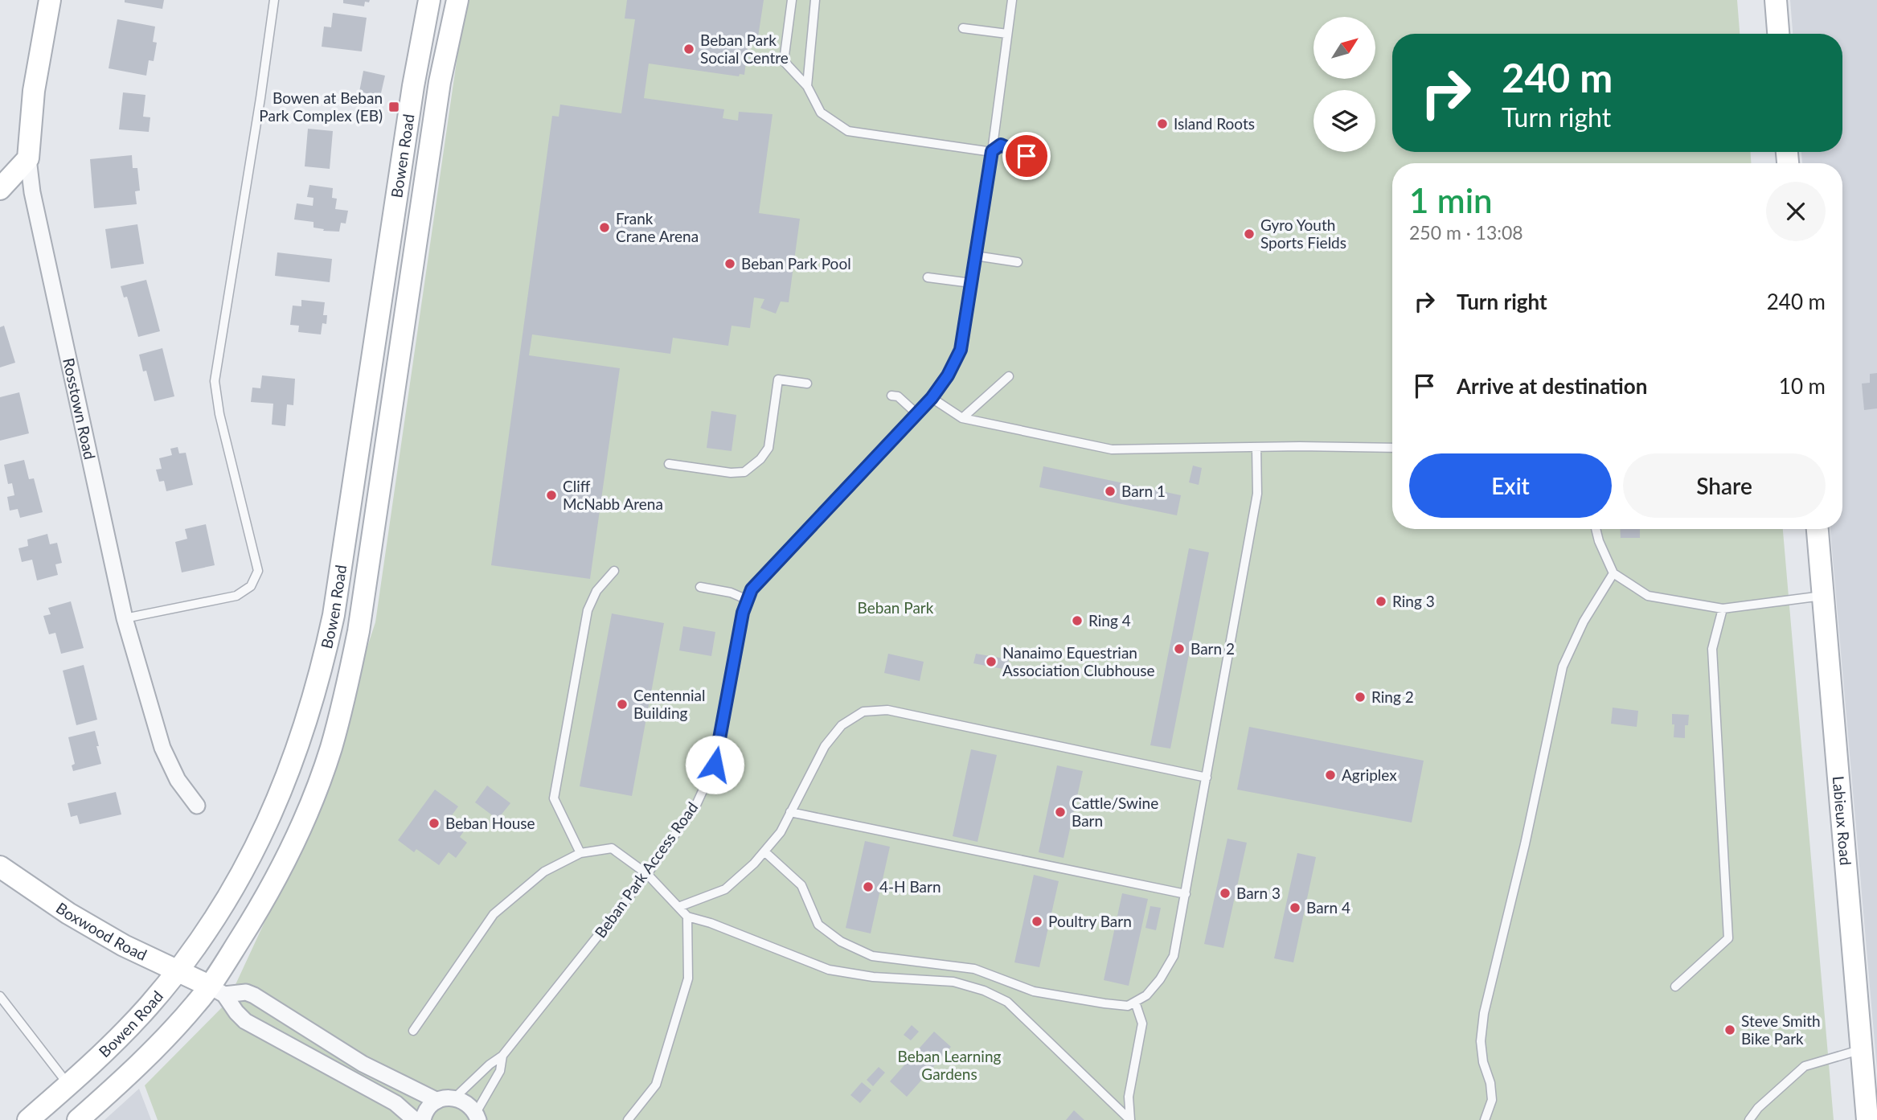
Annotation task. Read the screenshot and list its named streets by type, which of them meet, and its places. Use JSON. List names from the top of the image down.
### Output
{
  "streets": {
    "main road": [
      "Bowen Road",
      "Rosstown Road",
      "Labieux Road",
      "Boxwood Road"
    ],
    "lane": ["Beban Park Access Road"]
  },
  "crossings": [
    ["Bowen Road", "Boxwood Road"]
  ],
  "parks": ["Beban Park", "Beban Learning Gardens"],
  "places": {
    "other": [
      "Beban Park Social Centre",
      "Island Roots",
      "Frank Crane Arena",
      "Gyro Youth Sports Fields",
      "Beban Park Pool",
      "Barn 1",
      "Cliff McNabb Arena",
      "Ring 3",
      "Ring 4",
      "Barn 2",
      "Nanaimo Equestrian Association Clubhouse",
      "Ring 2",
      "Centennial Building",
      "Agriplex",
      "Cattle/Swine Barn",
      "Beban House",
      "4-H Barn",
      "Barn 3",
      "Barn 4",
      "Poultry Barn",
      "Steve Smith Bike Park"
    ],
    "transit": ["Bowen at Beban Park Complex (EB)"]
  },
  "north": "top right",
  "page": {
    "turn": ["240 m", "Turn right"],
    "heading": ["1 min", "250 m · 13:08"],
    "list": [
      {
        "name": "Turn right",
        "value": "240 m"
      },
      {
        "name": "Arrive at destination",
        "value": "10 m"
      }
    ],
    "buttons": ["Exit", "Share"]
  }
}
